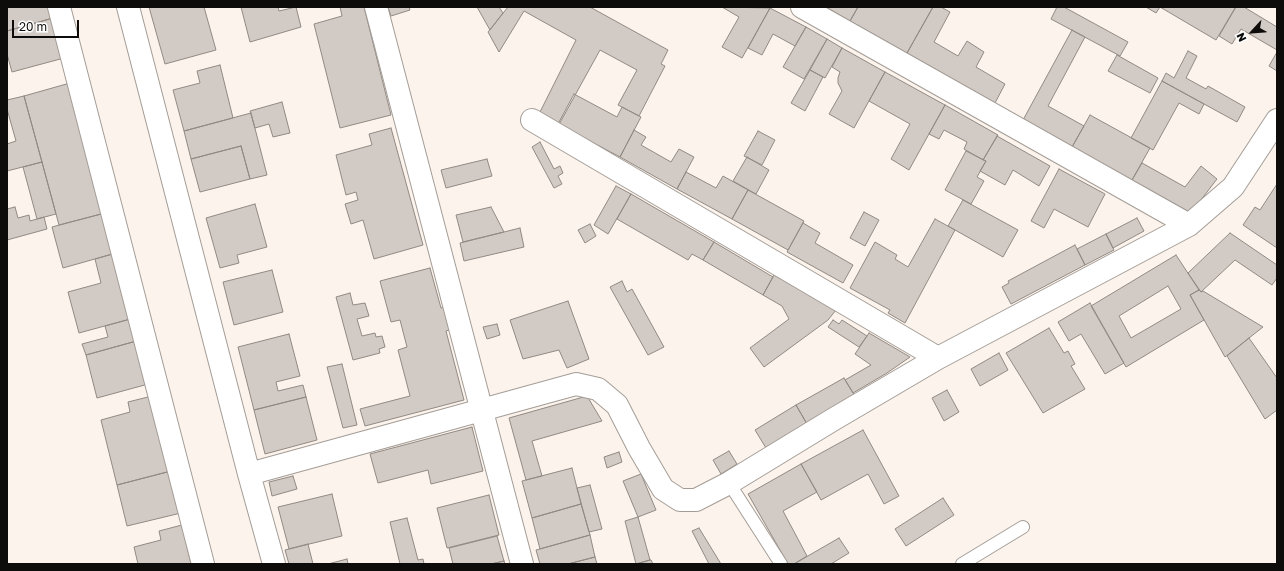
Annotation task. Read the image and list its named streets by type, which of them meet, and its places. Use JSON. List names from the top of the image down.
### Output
{
  "scale_bar": "20 m",
  "north": "bottom left"
}
